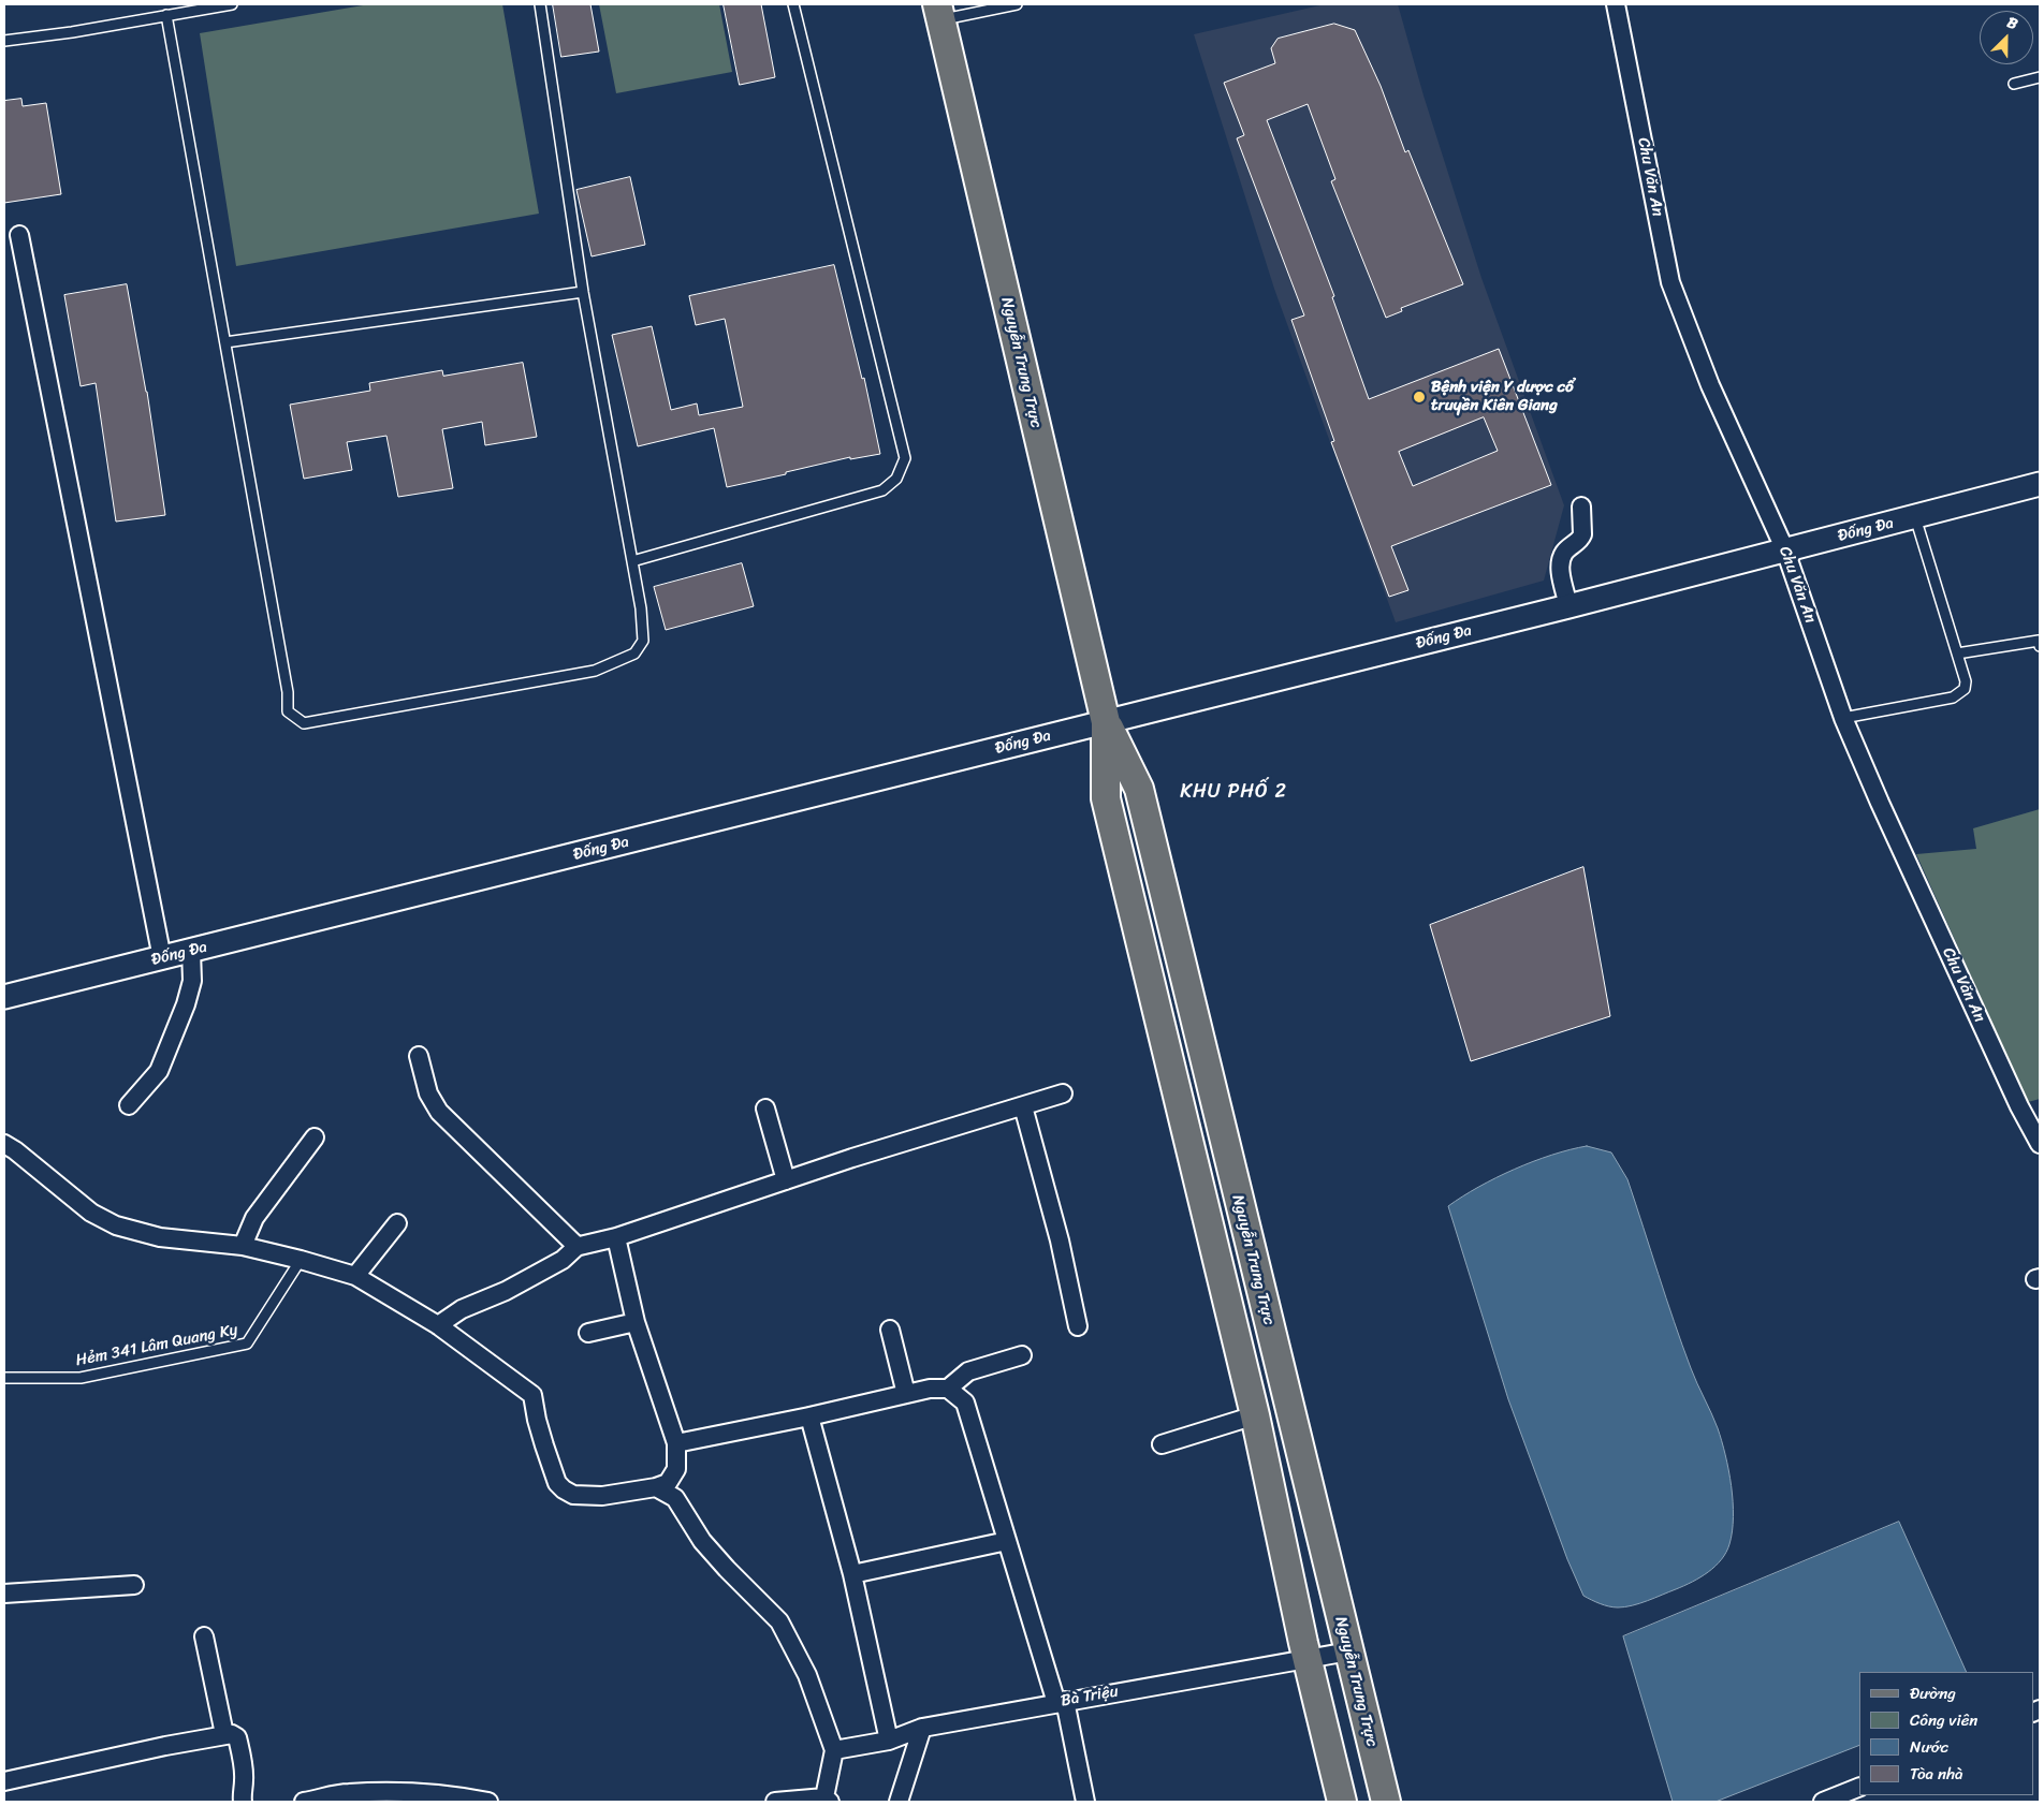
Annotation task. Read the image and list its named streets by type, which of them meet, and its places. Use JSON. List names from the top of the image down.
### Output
{
  "streets": {
    "main road": ["Nguyễn Trung Trực"],
    "street": ["Chu Văn An", "Đống Đa", "Bà Triệu"],
    "lane": ["Hẻm 341 Lâm Quang Ky"]
  },
  "crossings": [
    ["Chu Văn An", "Đống Đa"],
    ["Nguyễn Trung Trực", "Đống Đa"],
    ["Nguyễn Trung Trực", "Bà Triệu"]
  ],
  "districts": ["KHU PHỐ 2"],
  "places": ["Bệnh viện Y dược cổ truyền Kiên Giang"],
  "legend": [
    "Đường",
    "Công viên",
    "Nước",
    "Tòa nhà"
  ],
  "north": "top right"
}
